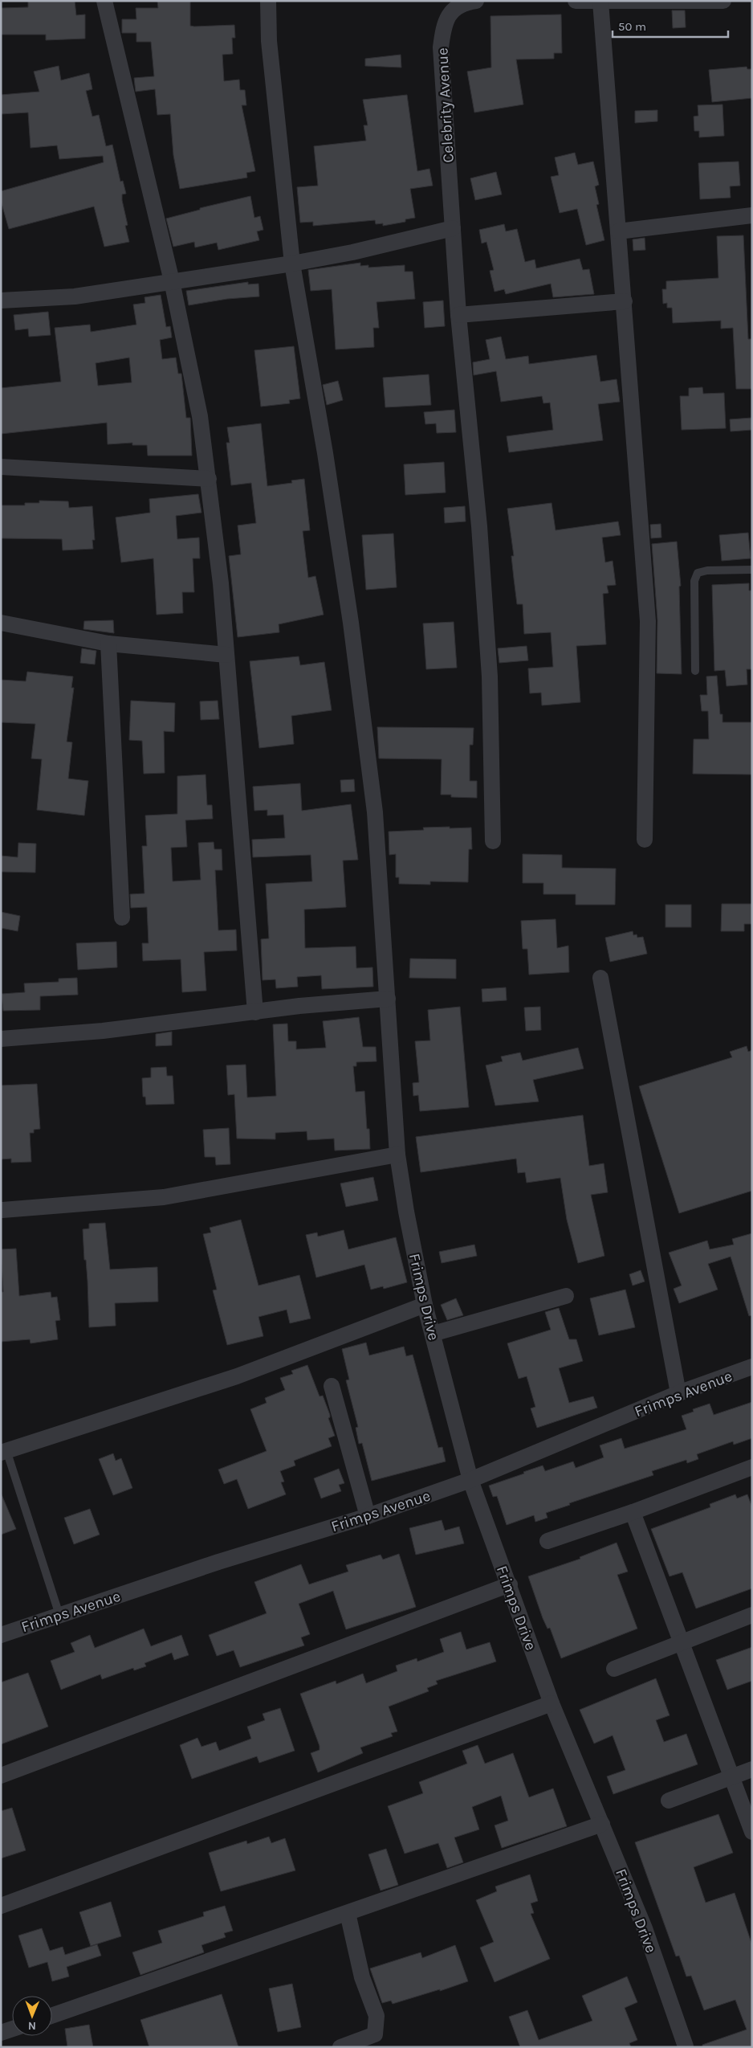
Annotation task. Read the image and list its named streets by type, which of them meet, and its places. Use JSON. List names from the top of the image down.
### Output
{
  "streets": {
    "street": ["Celebrity Avenue", "Frimps Drive", "Frimps Avenue"]
  },
  "crossings": [
    ["Frimps Drive", "Frimps Avenue"]
  ],
  "scale_bar": "50 m",
  "north": "bottom"
}
